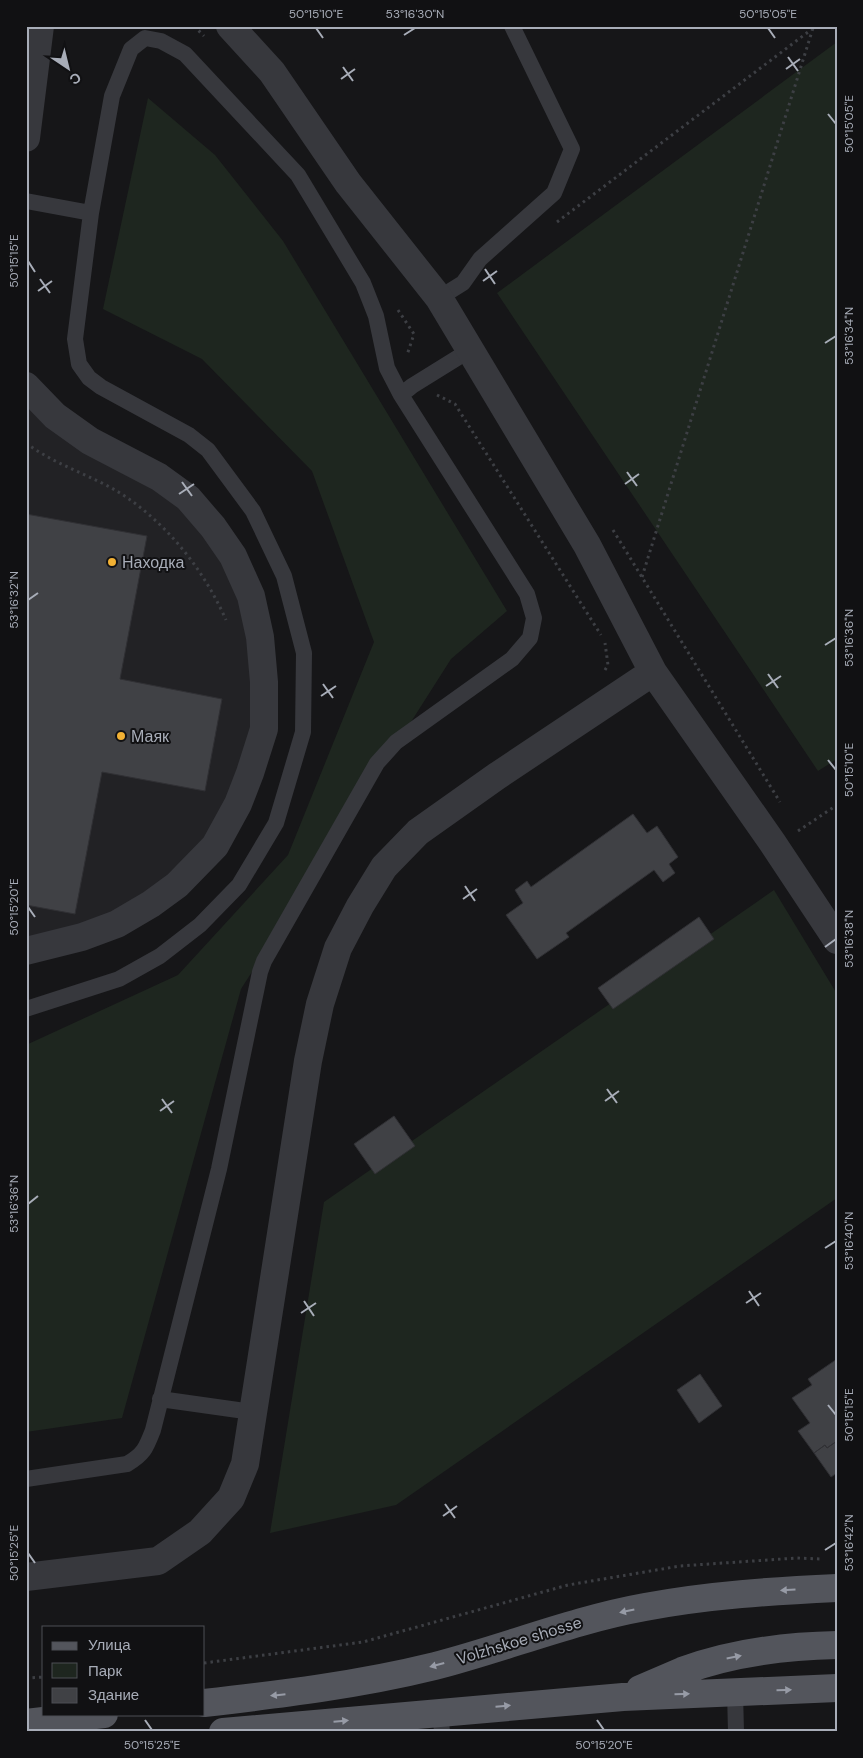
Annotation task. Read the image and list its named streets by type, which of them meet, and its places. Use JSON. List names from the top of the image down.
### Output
{
  "streets": {
    "main road": ["Volzhskoe shosse"]
  },
  "places": ["Находка", "Маяк"],
  "legend": ["Улица", "Парк", "Здание"],
  "north": "bottom right",
  "coordinates": [
    "50°15'10\"E",
    "53°16'30\"N",
    "50°15'05\"E",
    "50°15'15\"E",
    "53°16'34\"N",
    "53°16'32\"N",
    "53°16'36\"N",
    "50°15'20\"E",
    "53°16'38\"N",
    "53°16'40\"N",
    "53°16'42\"N",
    "50°15'25\"E"
  ]
}
